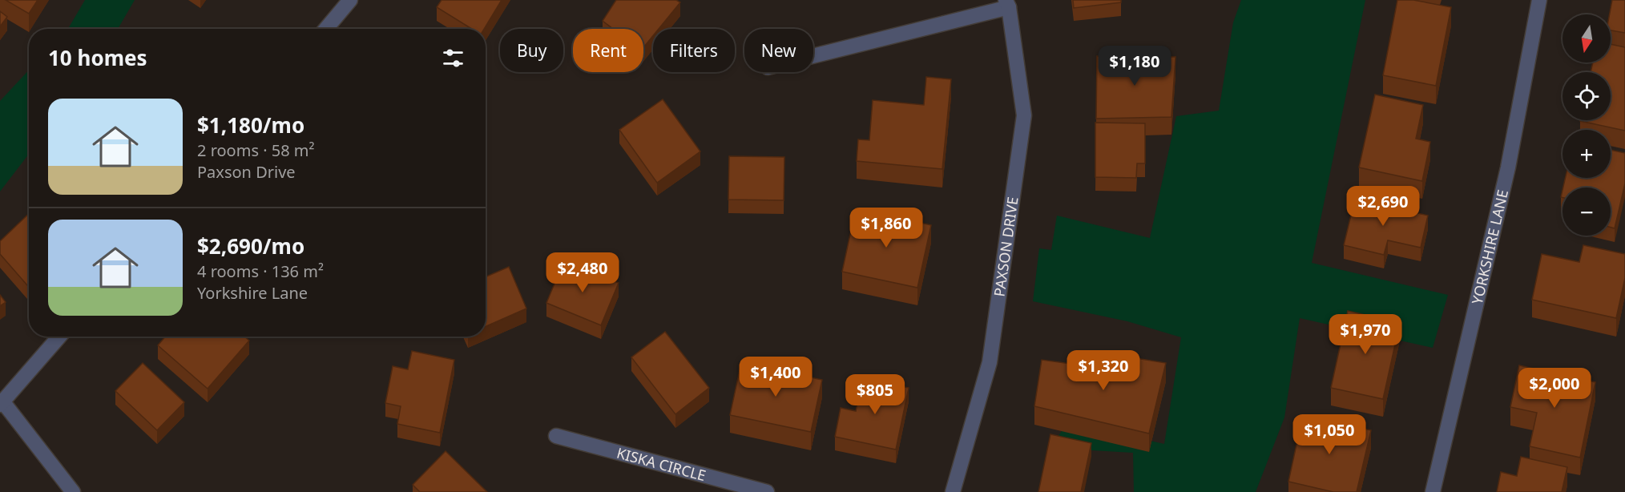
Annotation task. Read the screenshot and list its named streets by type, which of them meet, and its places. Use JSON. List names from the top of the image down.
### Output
{
  "streets": {
    "street": ["YORKSHIRE LANE", "PAXSON DRIVE", "KISKA CIRCLE"]
  },
  "north": "bottom",
  "page": {
    "map_buttons": ["+", "−"],
    "chip": [
      "Buy",
      "Rent",
      "Filters",
      "New"
    ],
    "heading": "10 homes",
    "price": [
      "$1,180",
      "$2,690",
      "$1,860",
      "$2,480",
      "$1,970",
      "$1,320",
      "$1,400",
      "$2,000",
      "$805",
      "$1,050"
    ],
    "list": [
      {
        "name": "$1,180/mo",
        "note": "2 rooms · 58 m² · Paxson Drive"
      },
      {
        "name": "$2,690/mo",
        "note": "4 rooms · 136 m² · Yorkshire Lane"
      }
    ]
  }
}
